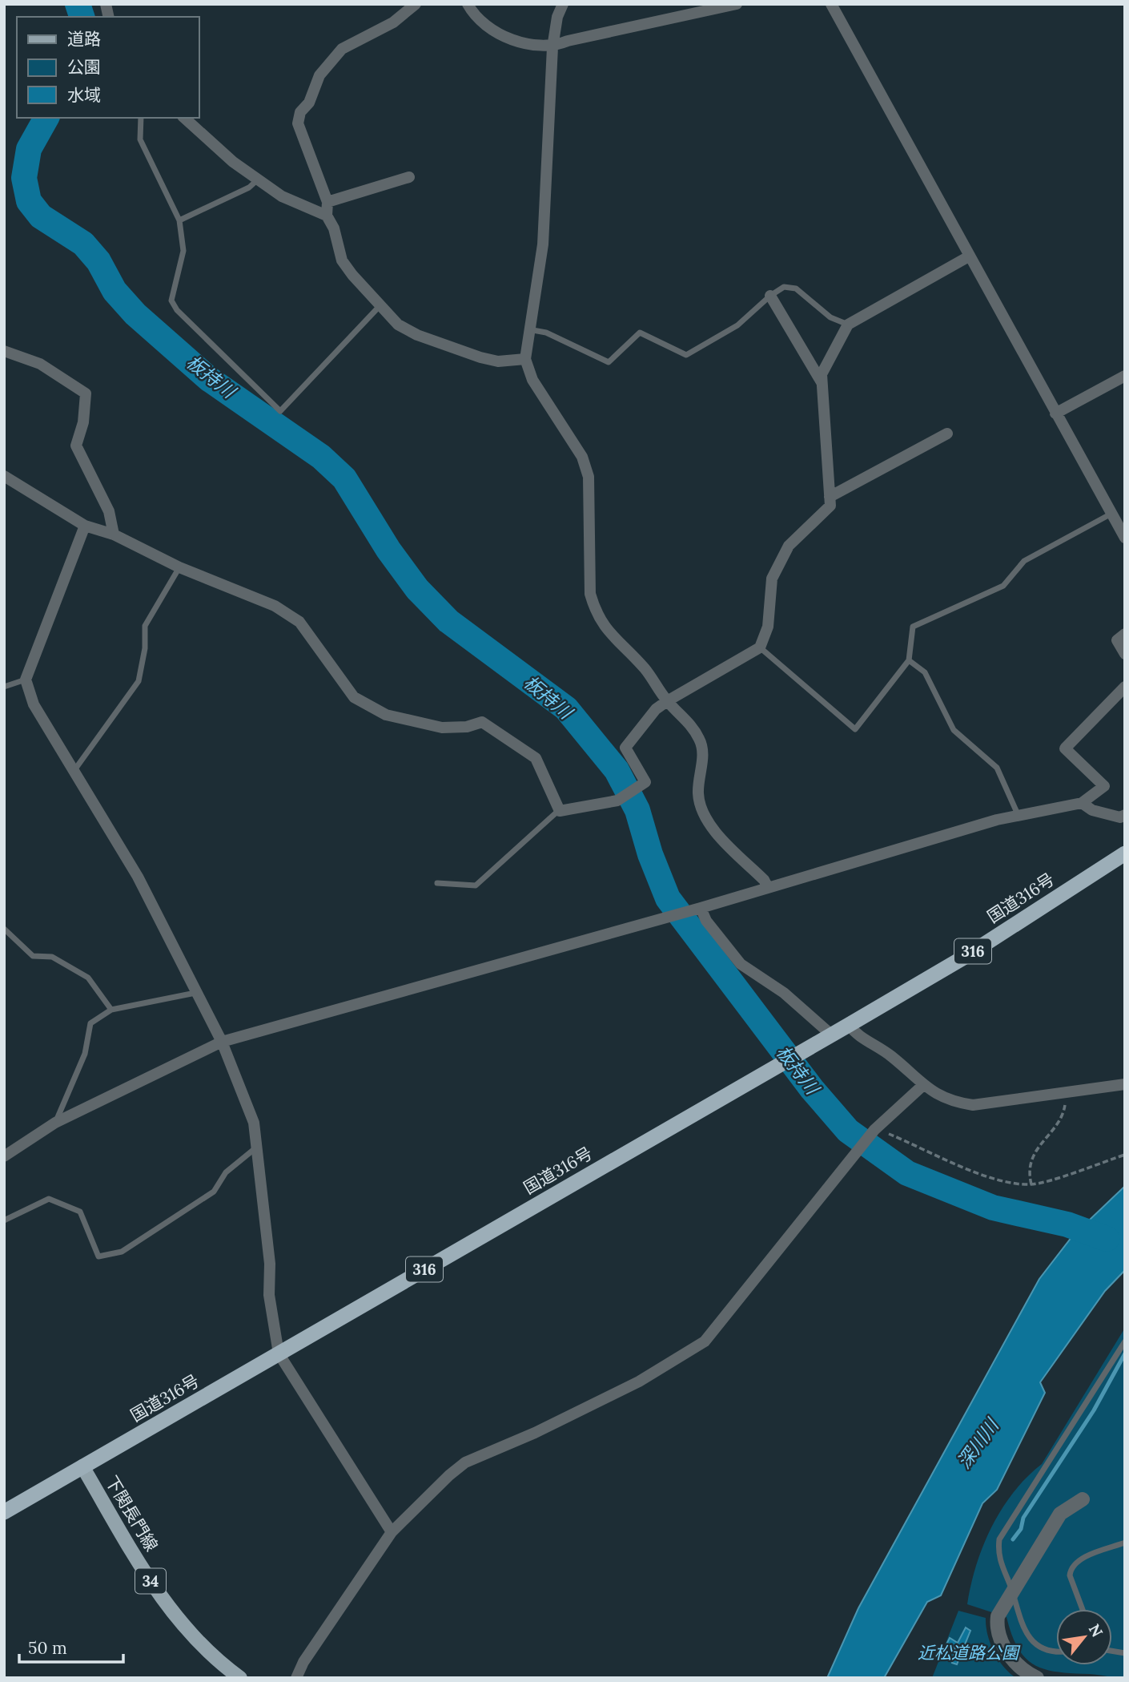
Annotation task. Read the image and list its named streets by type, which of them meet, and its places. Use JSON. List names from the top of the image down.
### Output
{
  "streets": {
    "highway": ["国道316号", "316"],
    "main road": ["下関長門線", "34"]
  },
  "crossings": [
    ["国道316号", "下関長門線"]
  ],
  "water": ["板持川", "深川川"],
  "parks": ["近松道路公園"],
  "legend": ["道路", "公園", "水域"],
  "scale_bar": "50 m",
  "north": "top right"
}
